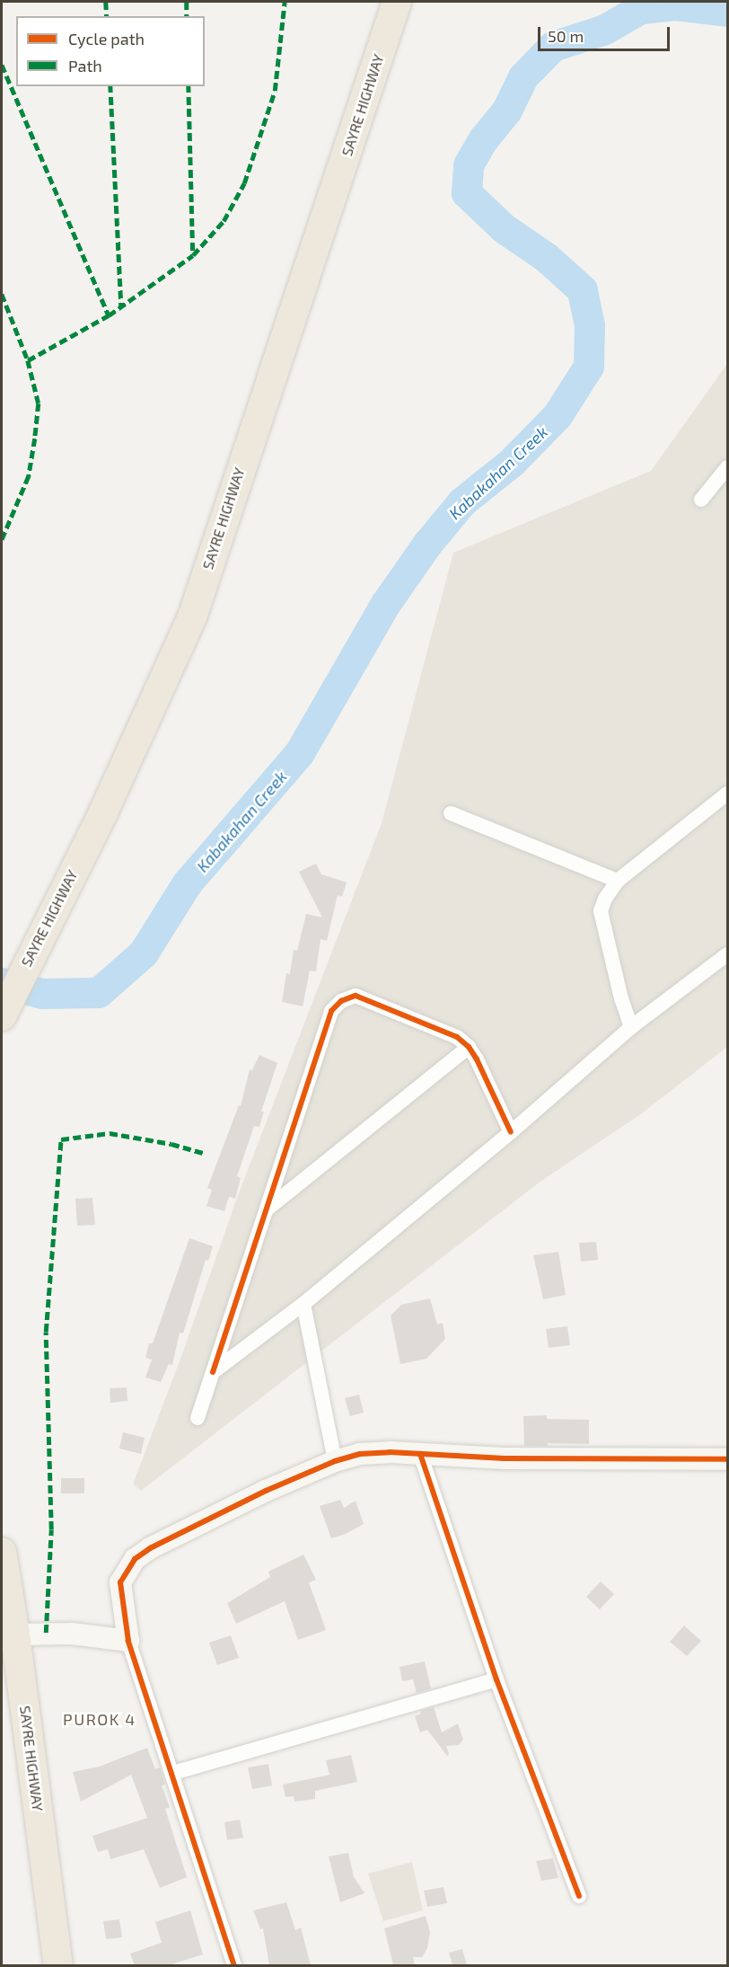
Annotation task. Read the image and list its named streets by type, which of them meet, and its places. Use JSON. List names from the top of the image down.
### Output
{
  "streets": {
    "highway": ["SAYRE HIGHWAY"]
  },
  "districts": ["PUROK 4"],
  "water": ["Kabakahan Creek"],
  "legend": ["Cycle path", "Path"],
  "scale_bar": "50 m"
}
